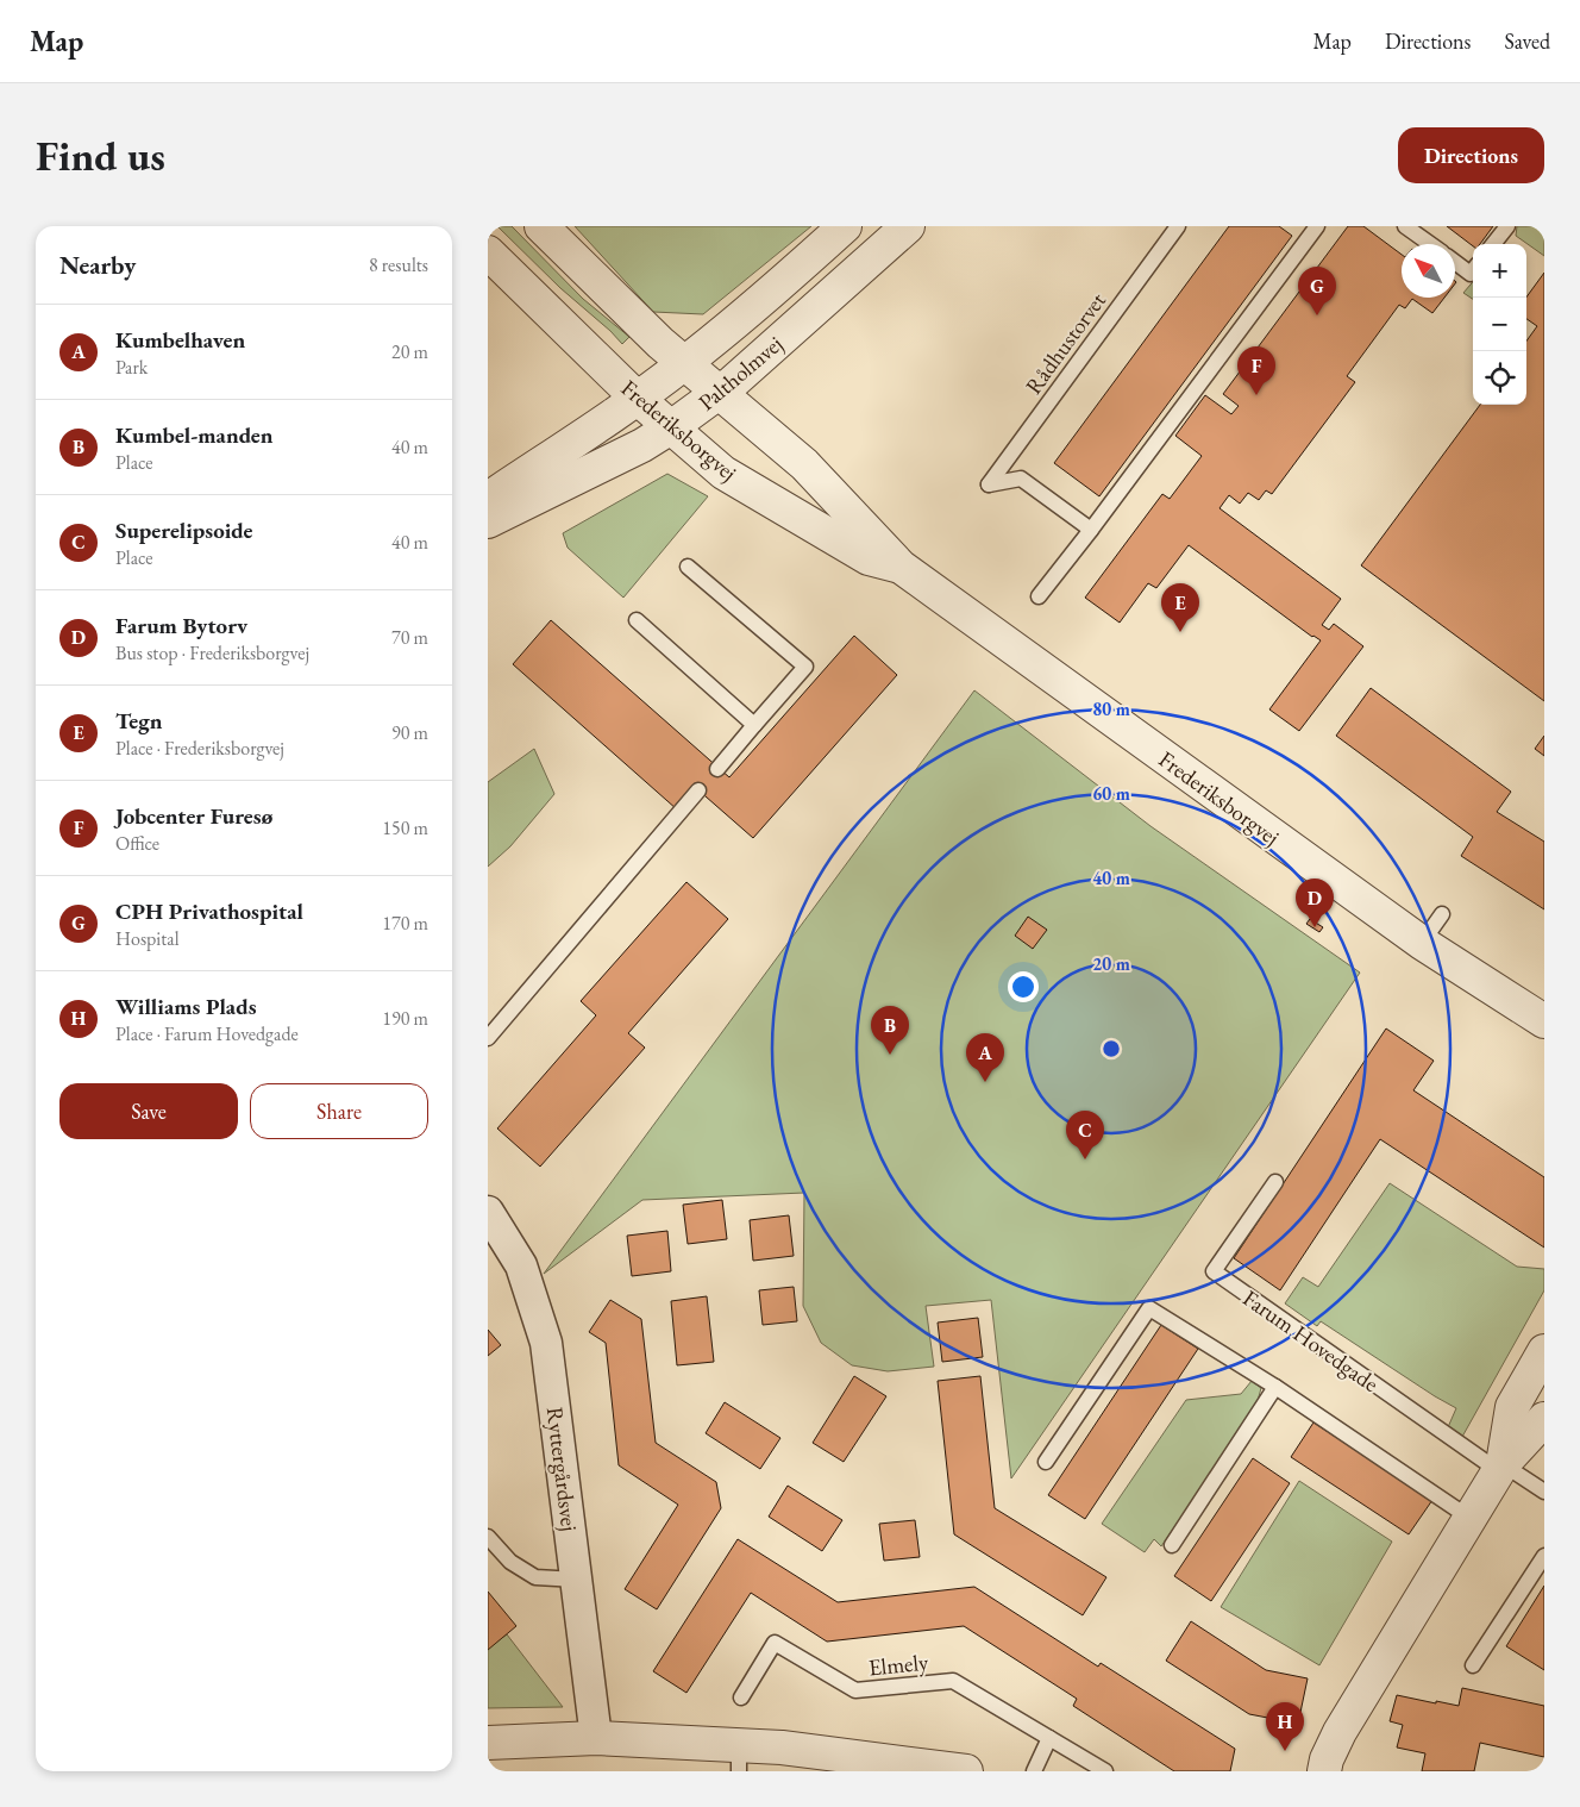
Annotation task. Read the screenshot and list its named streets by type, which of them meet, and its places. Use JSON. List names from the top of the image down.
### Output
{
  "streets": {
    "street": ["Paltholmvej", "Frederiksborgvej", "Ryttergårdsvej"],
    "lane": ["Rådhustorvet", "Farum Hovedgade", "Elmely"]
  },
  "crossings": [
    ["Paltholmvej", "Frederiksborgvej"]
  ],
  "north": "top left",
  "page": {
    "header": "Map",
    "nav": ["Map", "Directions", "Saved"],
    "buttons": [
      "Directions",
      ["Save", "Share"]
    ],
    "title": "Find us",
    "heading": ["Nearby", "8 results"],
    "map_buttons": ["+", "−"],
    "pins": [
      "G",
      "F",
      "E",
      "D",
      "B",
      "A",
      "C",
      "H"
    ],
    "list": [
      {
        "mark": "A",
        "name": "Kumbelhaven",
        "note": "Park",
        "value": "20 m"
      },
      {
        "mark": "B",
        "name": "Kumbel-manden",
        "note": "Place",
        "value": "40 m"
      },
      {
        "mark": "C",
        "name": "Superelipsoide",
        "note": "Place",
        "value": "40 m"
      },
      {
        "mark": "D",
        "name": "Farum Bytorv",
        "note": "Bus stop · Frederiksborgvej",
        "value": "70 m"
      },
      {
        "mark": "E",
        "name": "Tegn",
        "note": "Place · Frederiksborgvej",
        "value": "90 m"
      },
      {
        "mark": "F",
        "name": "Jobcenter Furesø",
        "note": "Office",
        "value": "150 m"
      },
      {
        "mark": "G",
        "name": "CPH Privathospital",
        "note": "Hospital",
        "value": "170 m"
      },
      {
        "mark": "H",
        "name": "Williams Plads",
        "note": "Place · Farum Hovedgade",
        "value": "190 m"
      }
    ]
  },
  "rings": [
    "80 m",
    "60 m",
    "40 m",
    "20 m"
  ]
}
